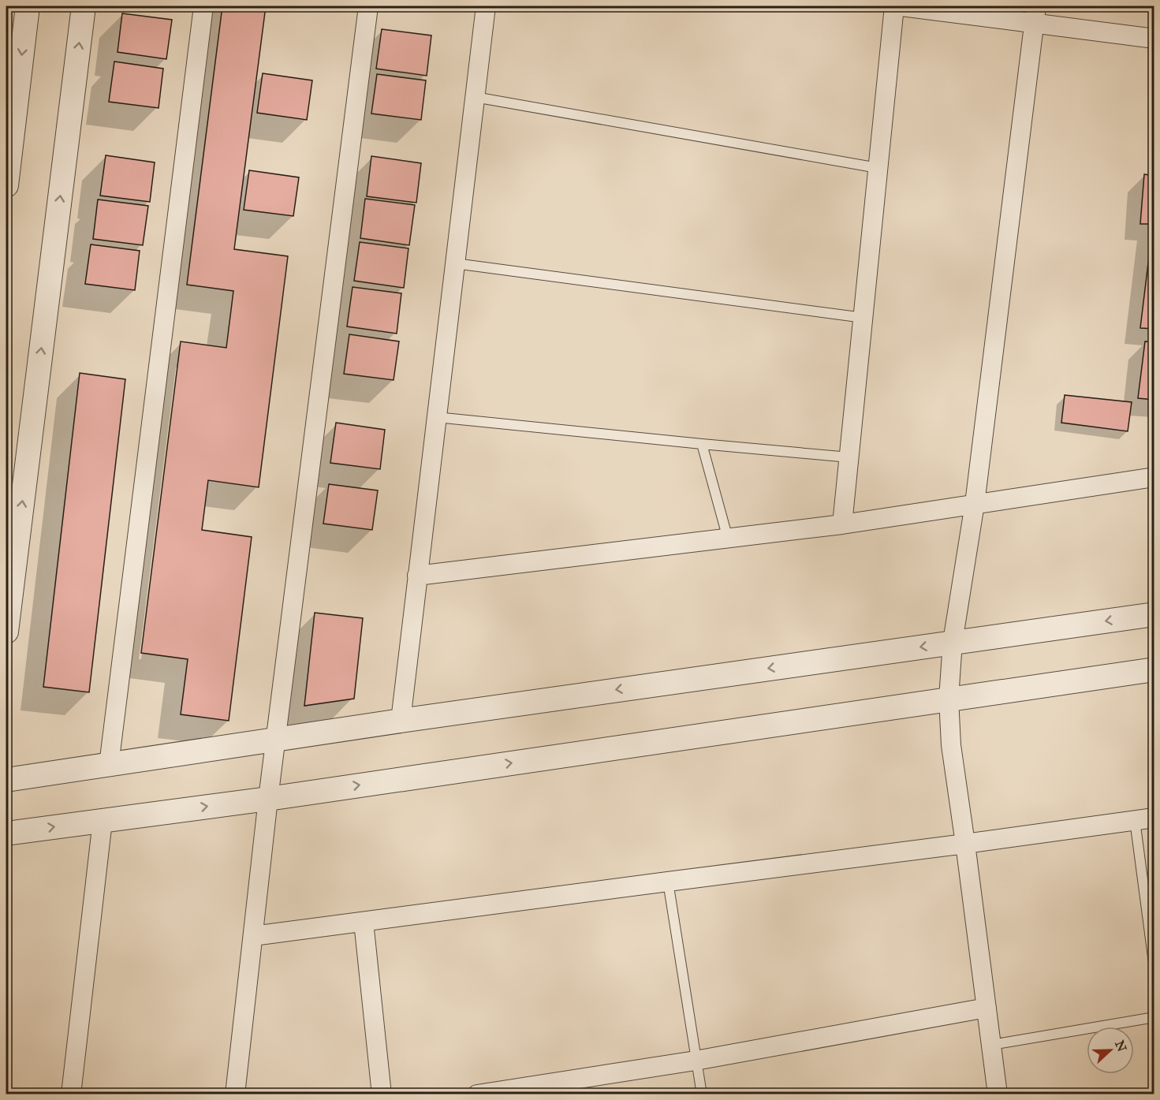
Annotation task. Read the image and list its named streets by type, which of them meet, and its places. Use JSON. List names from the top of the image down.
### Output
{
  "north": "right"
}
